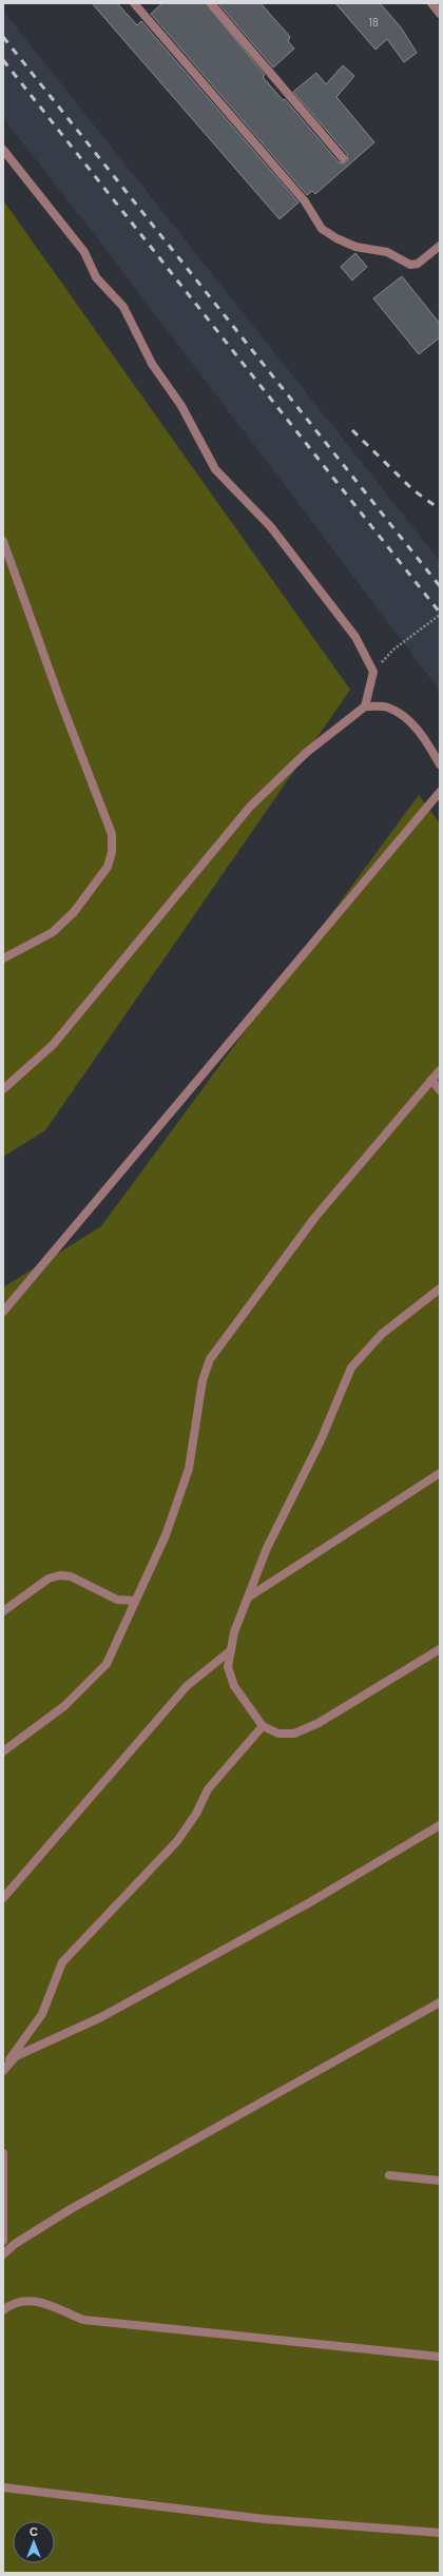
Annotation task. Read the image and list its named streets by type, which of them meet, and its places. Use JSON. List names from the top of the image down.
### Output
{
  "house_numbers": ["18"],
  "north": "top"
}
